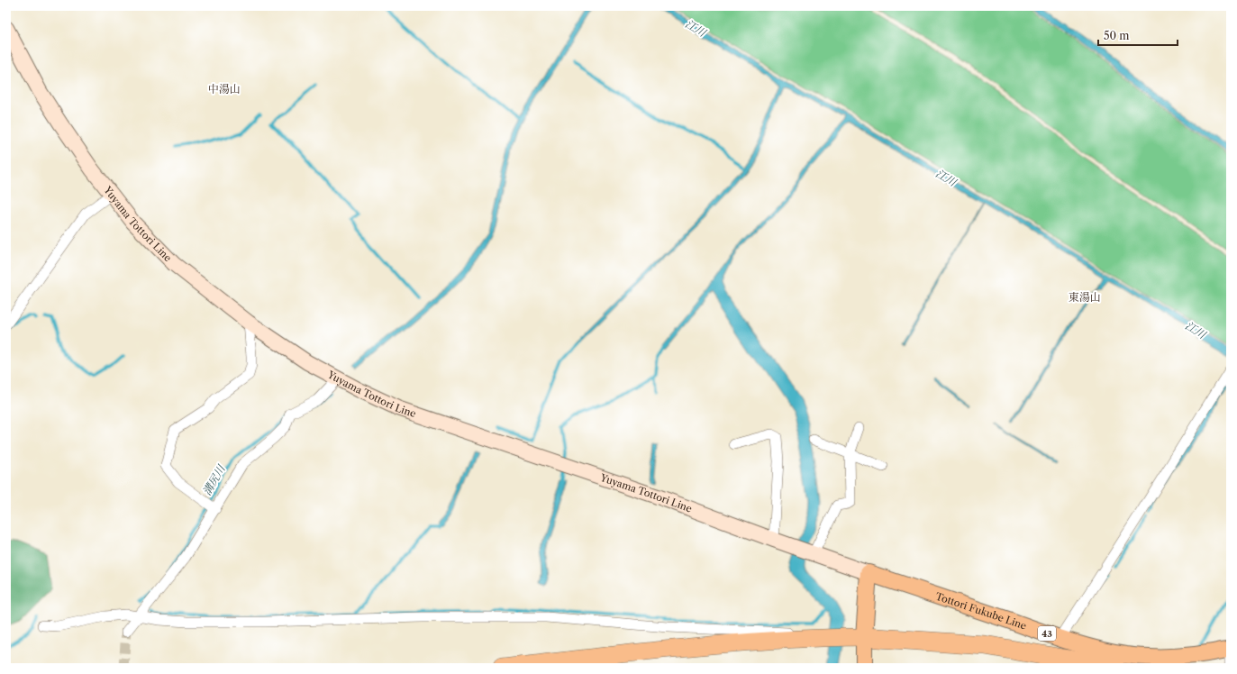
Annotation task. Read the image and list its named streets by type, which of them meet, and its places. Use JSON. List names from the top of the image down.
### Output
{
  "streets": {
    "main road": ["Yuyama Tottori Line", "Tottori Fukube Line", "43"]
  },
  "crossings": [
    ["Yuyama Tottori Line", "Tottori Fukube Line"]
  ],
  "districts": ["中湯山", "東湯山"],
  "water": ["江川", "溝尻川"],
  "scale_bar": "50 m"
}
